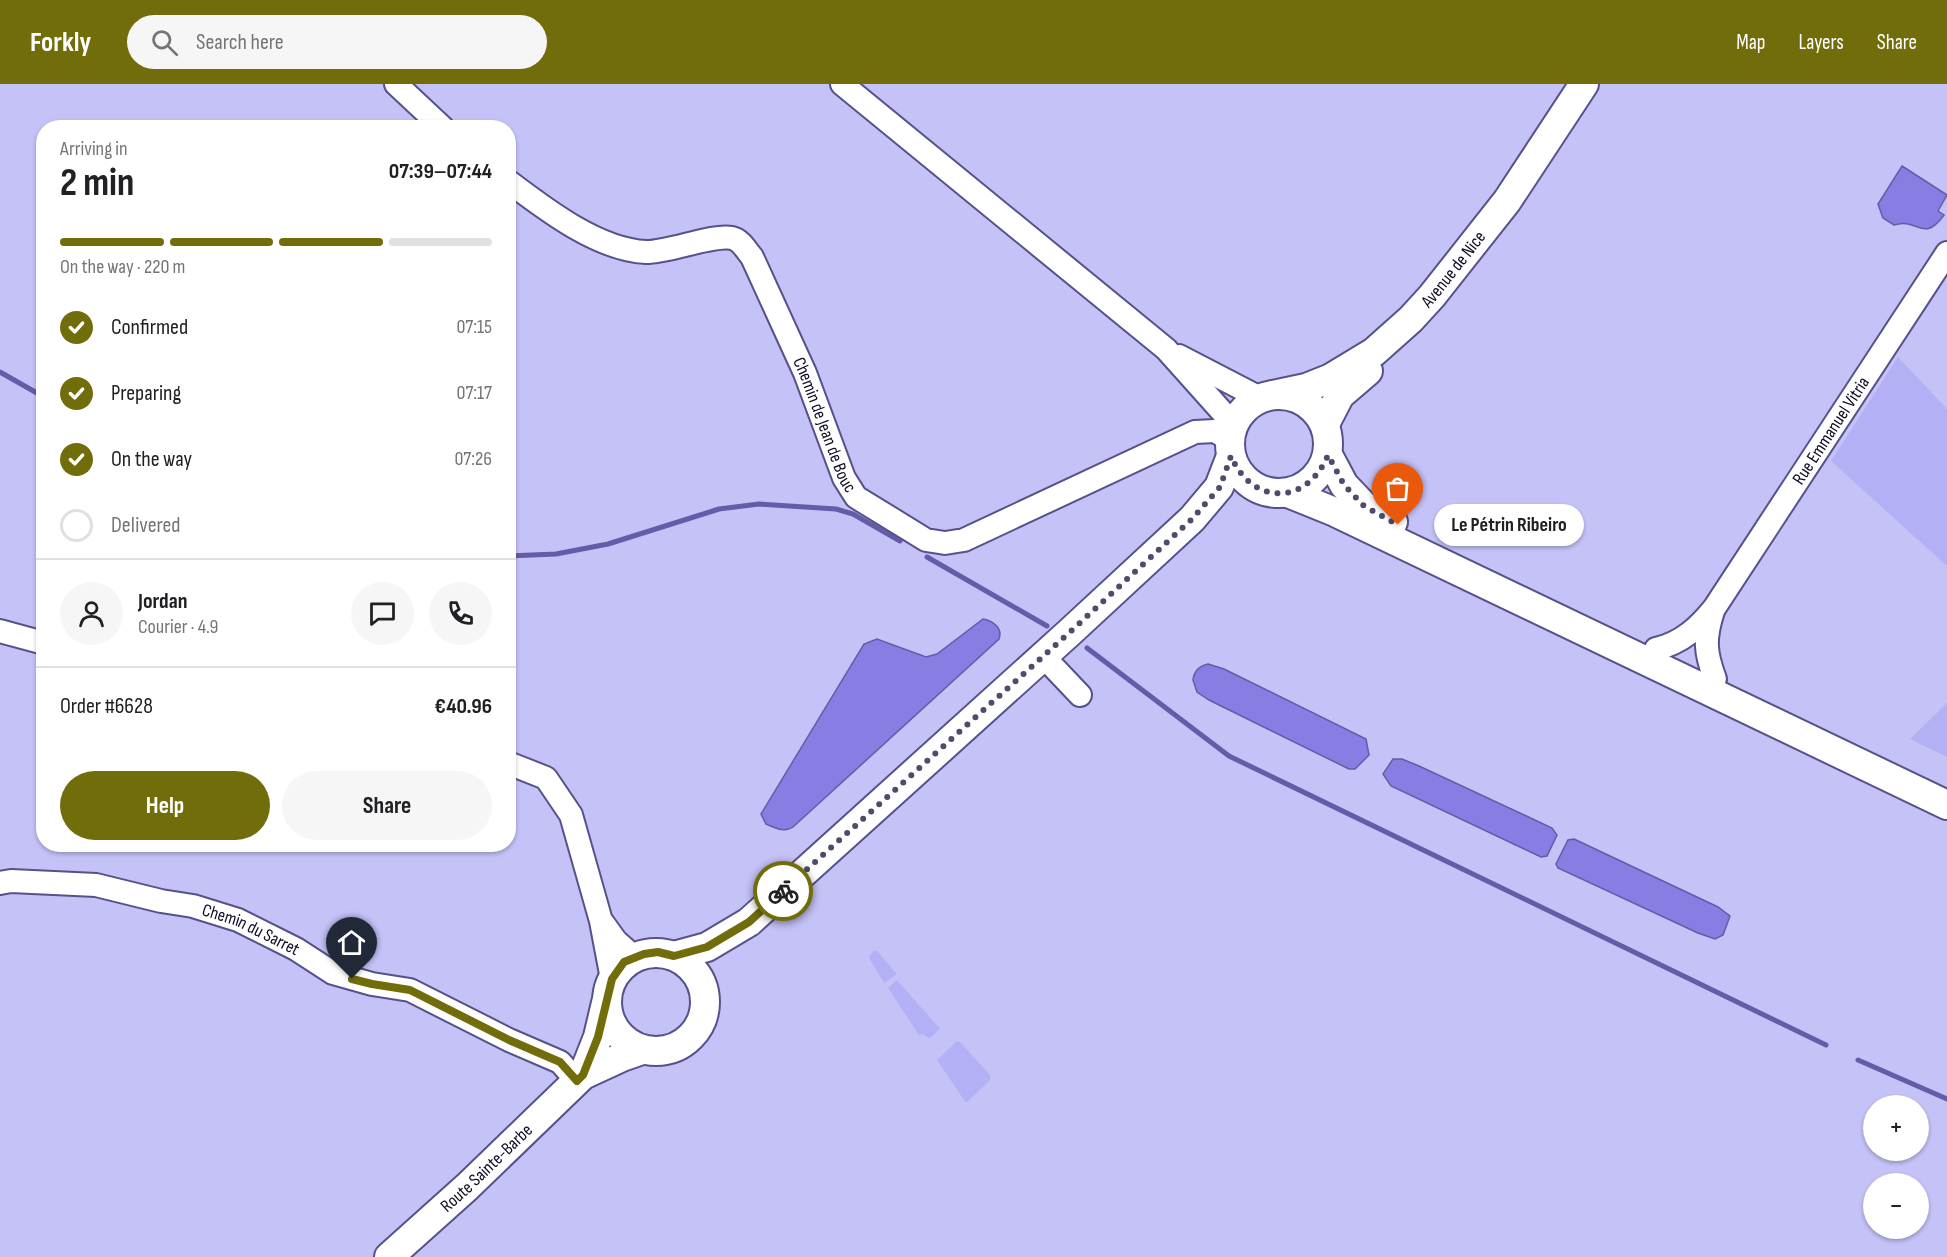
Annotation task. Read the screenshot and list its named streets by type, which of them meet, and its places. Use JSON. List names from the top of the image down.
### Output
{
  "streets": {
    "main road": ["Avenue de Nice", "Route Sainte-Barbe"],
    "street": ["Chemin de Jean de Bouc", "Rue Emmanuel Vitria", "Chemin du Sarret"]
  },
  "crossings": [
    ["Avenue de Nice", "Chemin de Jean de Bouc"],
    ["Chemin du Sarret", "Route Sainte-Barbe"]
  ],
  "places": ["Le Pétrin Ribeiro"],
  "page": {
    "header": "Forkly",
    "search": "Search here",
    "nav": ["Map", "Layers", "Share"],
    "heading": ["2 min", "Arriving in", "07:39–07:44"],
    "panel": [
      "Jordan",
      "Courier · 4.9",
      "Order #6628",
      "€40.96"
    ],
    "bar": "On the way · 220 m",
    "list": [
      ["Confirmed", "07:15"],
      ["Preparing", "07:17"],
      ["On the way", "07:26"],
      "Delivered"
    ],
    "bubble": "Le Pétrin Ribeiro",
    "buttons": ["Help", "Share"],
    "map_buttons": ["+", "−"]
  }
}
